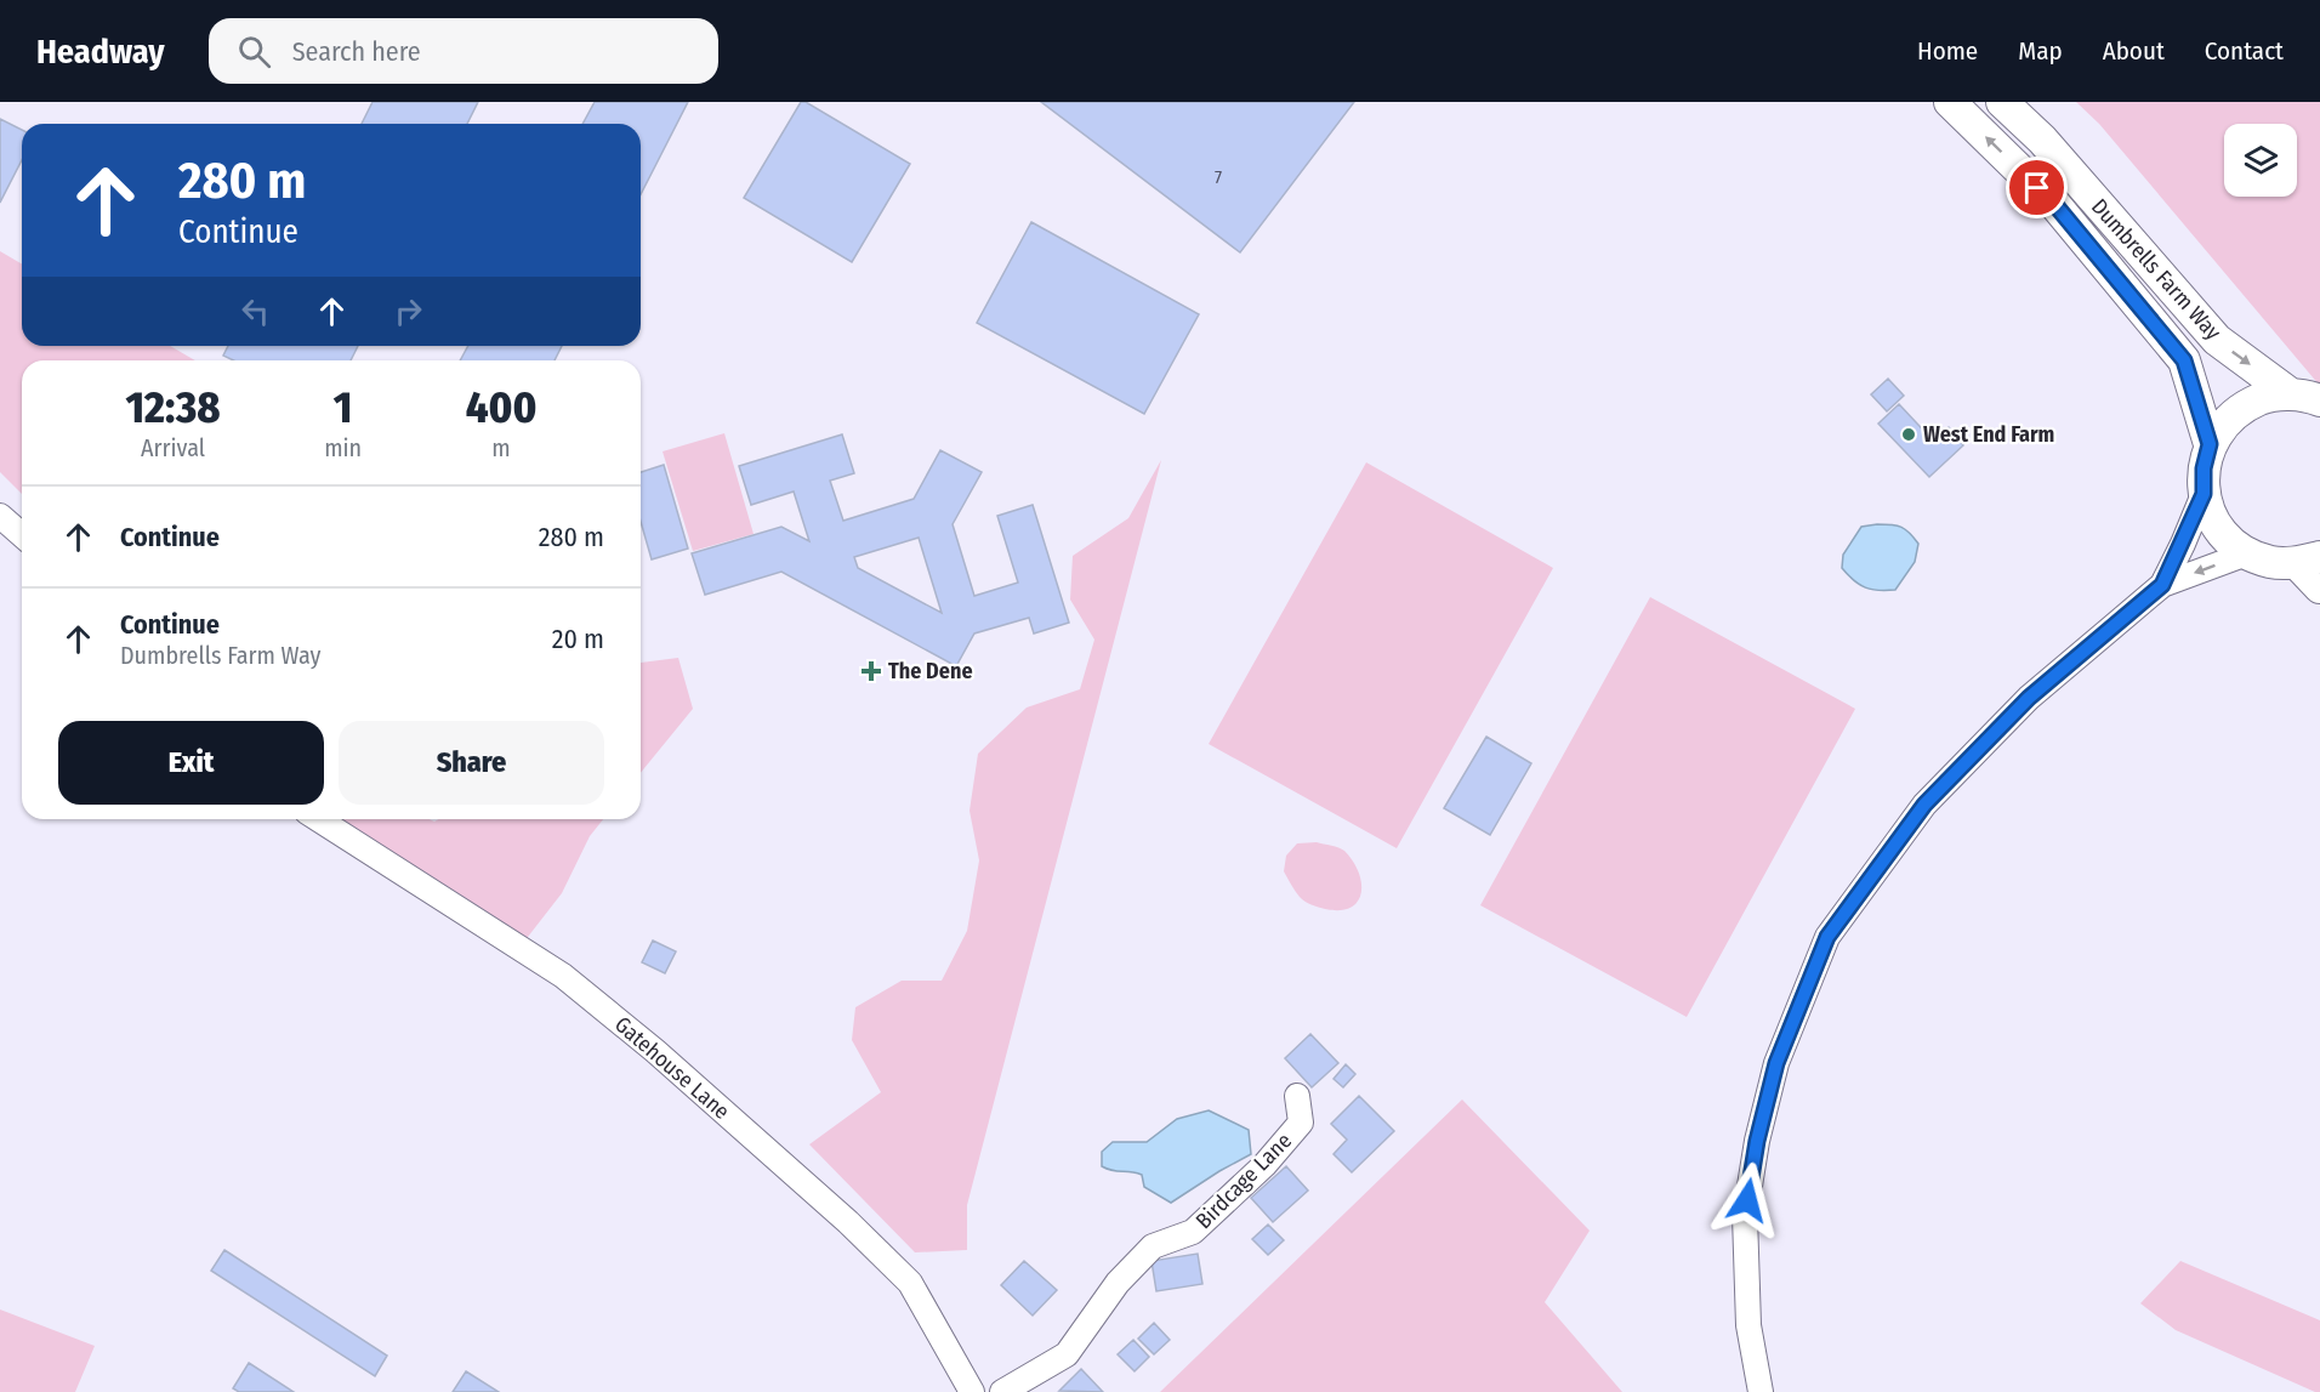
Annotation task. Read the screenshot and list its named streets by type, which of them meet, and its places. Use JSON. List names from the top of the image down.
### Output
{
  "streets": {
    "main road": ["Dumbrells Farm Way"],
    "street": ["Gatehouse Lane", "Birdcage Lane"]
  },
  "places": {
    "other": ["West End Farm"],
    "health": ["The Dene"]
  },
  "house_numbers": ["7"],
  "page": {
    "header": "Headway",
    "search": "Search here",
    "nav": [
      "Home",
      "Map",
      "About",
      "Contact"
    ],
    "turn": ["280 m", "Continue"],
    "eta": [
      "12:38",
      "Arrival",
      "1",
      "min",
      "400",
      "m"
    ],
    "list": [
      {
        "name": "Continue",
        "value": "280 m"
      },
      {
        "name": "Continue",
        "note": "Dumbrells Farm Way",
        "value": "20 m"
      }
    ],
    "buttons": ["Exit", "Share"]
  }
}
